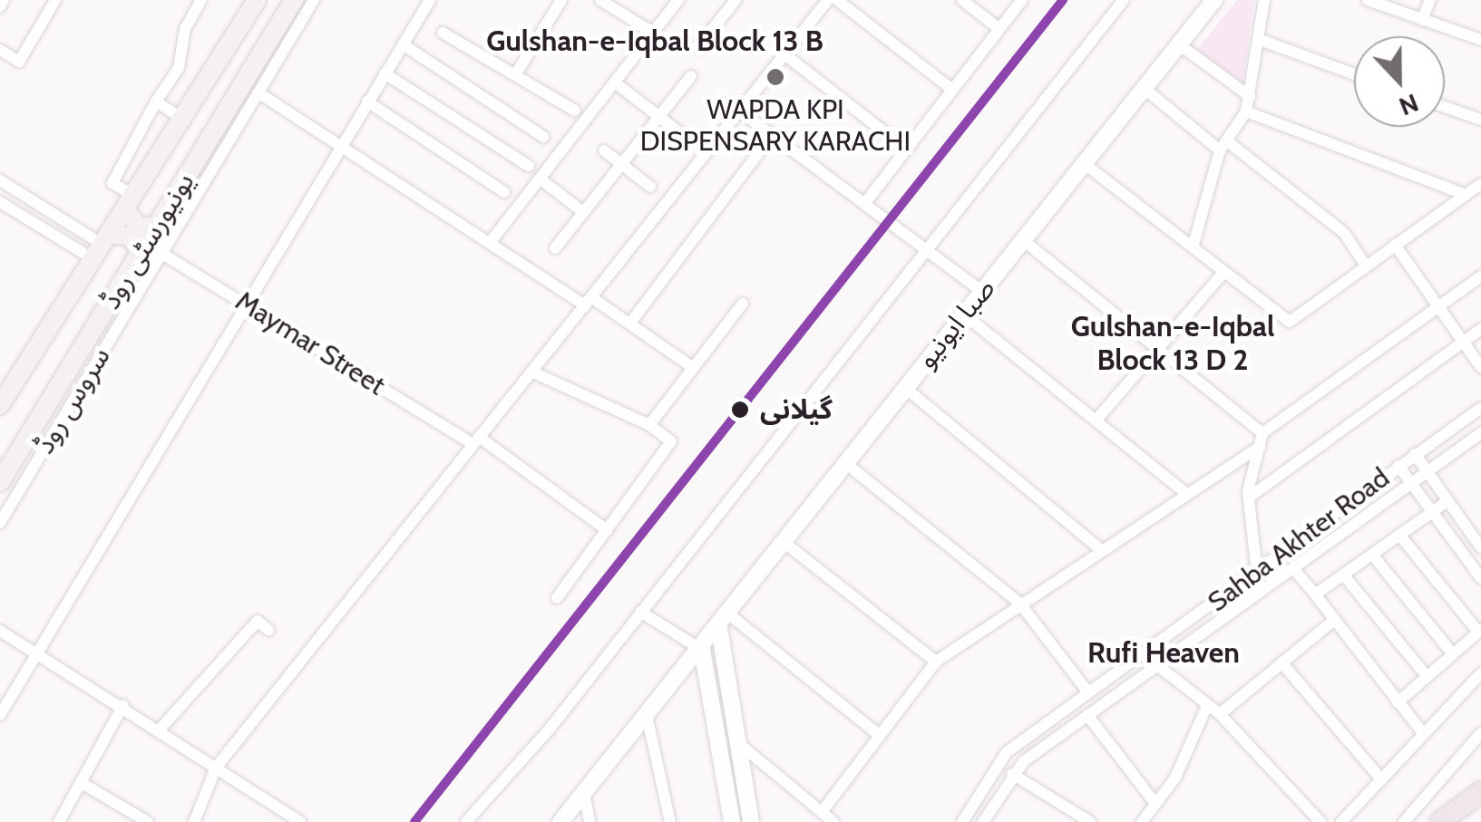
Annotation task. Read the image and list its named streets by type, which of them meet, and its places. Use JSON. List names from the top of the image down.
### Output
{
  "streets": {
    "main road": ["یونیورسٹی روڈ", "صبا ایونیو"],
    "street": ["Maymar Street", "سروس روڈ", "Sahba Akhter Road"]
  },
  "crossings": [
    ["یونیورسٹی روڈ", "Maymar Street"],
    ["یونیورسٹی روڈ", "سروس روڈ"],
    ["Maymar Street", "سروس روڈ"]
  ],
  "districts": ["Gulshan-e-Iqbal Block 13 B", "Gulshan-e-Iqbal Block 13 D 2", "Rufi Heaven"],
  "places": ["WAPDA KPI DISPENSARY KARACHI", "گیلانی"],
  "north": "bottom"
}
